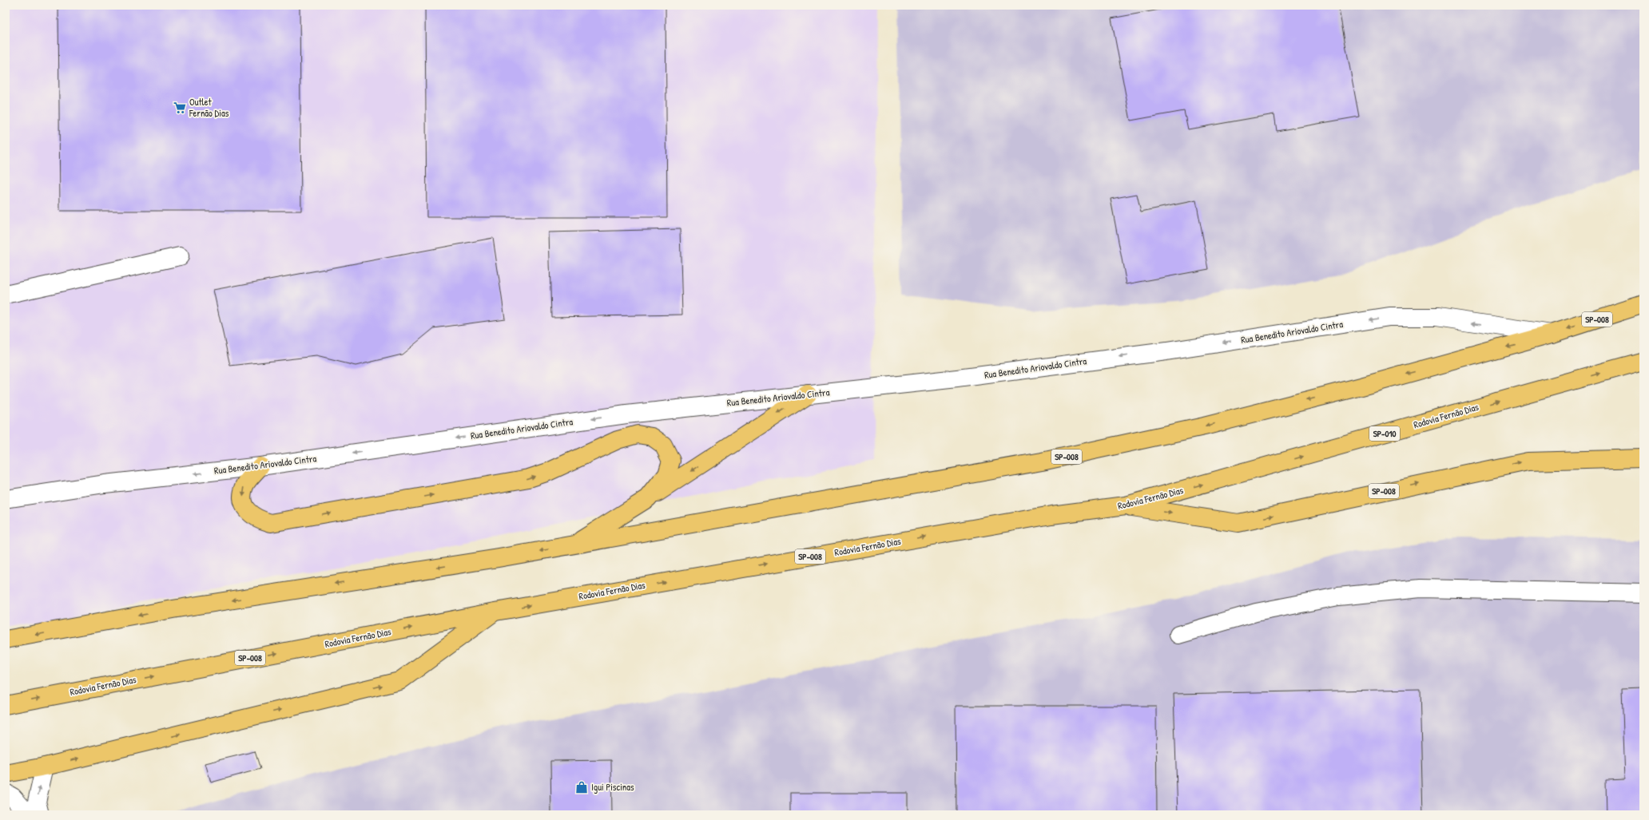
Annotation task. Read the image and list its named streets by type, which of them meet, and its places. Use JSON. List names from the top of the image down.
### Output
{
  "streets": {
    "highway": ["SP-008", "Rodovia Fernão Dias", "SP-010"],
    "street": ["Rua Benedito Ariovaldo Cintra"]
  },
  "crossings": [
    ["SP-008", "Rua Benedito Ariovaldo Cintra"],
    ["SP-008", "Rodovia Fernão Dias"]
  ],
  "one_way": ["Rua Benedito Ariovaldo Cintra"],
  "places": {
    "supermarket": ["Outlet Fernão Dias"],
    "shop": ["Igui Piscinas"]
  }
}
